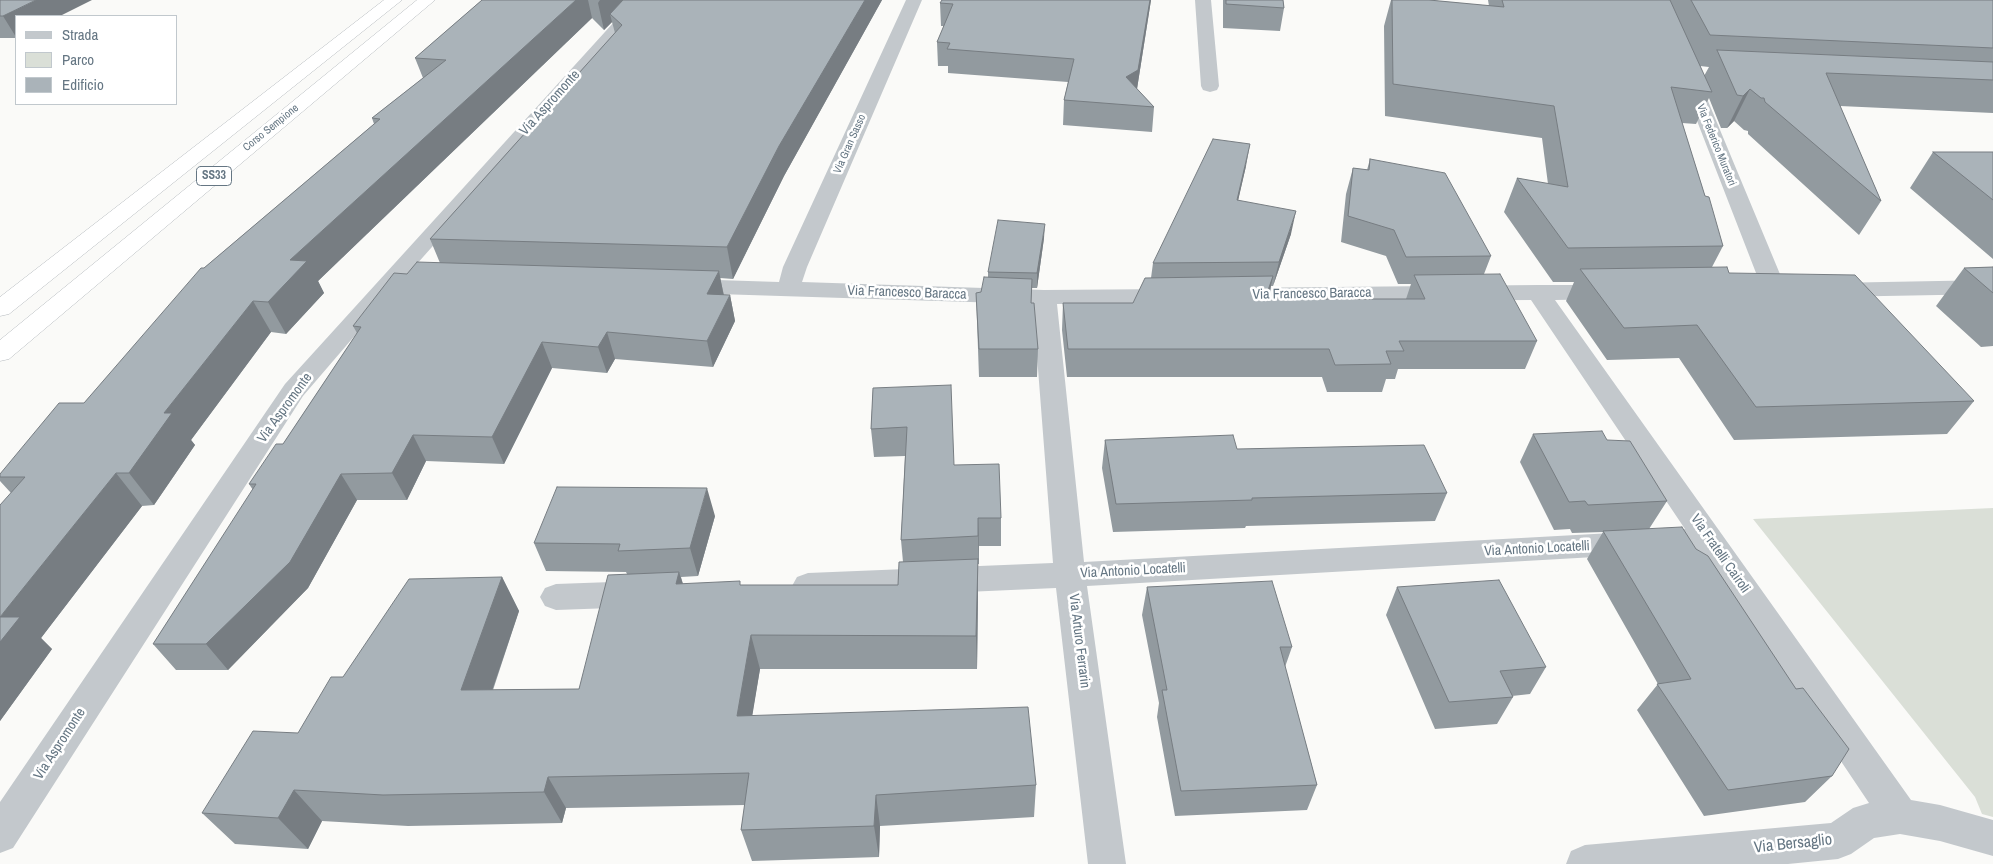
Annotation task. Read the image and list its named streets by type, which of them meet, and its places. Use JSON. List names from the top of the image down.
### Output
{
  "streets": {
    "highway": ["Corso Sempione", "SS33"],
    "street": [
      "Via Aspromonte",
      "Via Gran Sasso",
      "Via Federico Muratori",
      "Via Francesco Baracca",
      "Via Antonio Locatelli",
      "Via Fratelli Cairoli",
      "Via Arturo Ferrarin",
      "Via Bersaglio"
    ]
  },
  "crossings": [
    ["Via Gran Sasso", "Via Francesco Baracca"],
    ["Via Francesco Baracca", "Via Fratelli Cairoli"],
    ["Via Francesco Baracca", "Via Arturo Ferrarin"],
    ["Via Antonio Locatelli", "Via Fratelli Cairoli"],
    ["Via Antonio Locatelli", "Via Arturo Ferrarin"],
    ["Via Fratelli Cairoli", "Via Bersaglio"]
  ],
  "legend": ["Strada", "Parco", "Edificio"]
}
